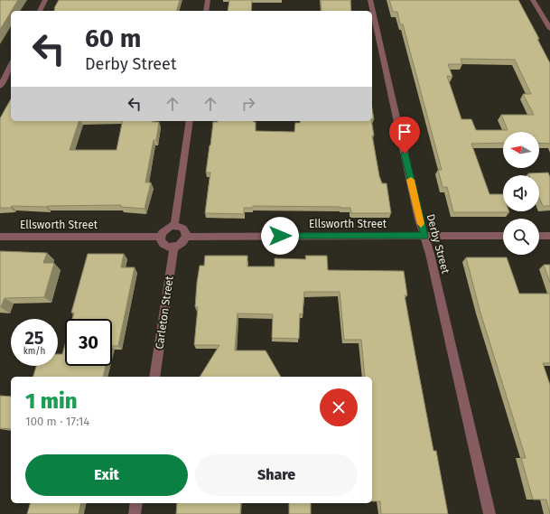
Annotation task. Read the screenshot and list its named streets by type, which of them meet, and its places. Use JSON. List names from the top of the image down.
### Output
{
  "streets": {
    "street": ["Ellsworth Street", "Derby Street", "Carleton Street"]
  },
  "crossings": [
    ["Ellsworth Street", "Derby Street"],
    ["Ellsworth Street", "Carleton Street"]
  ],
  "north": "left",
  "page": {
    "turn": ["60 m", "Derby Street"],
    "speed": "25 km/h",
    "limit": "30",
    "heading": ["1 min", "100 m · 17:14"],
    "buttons": ["Exit", "Share"]
  }
}
